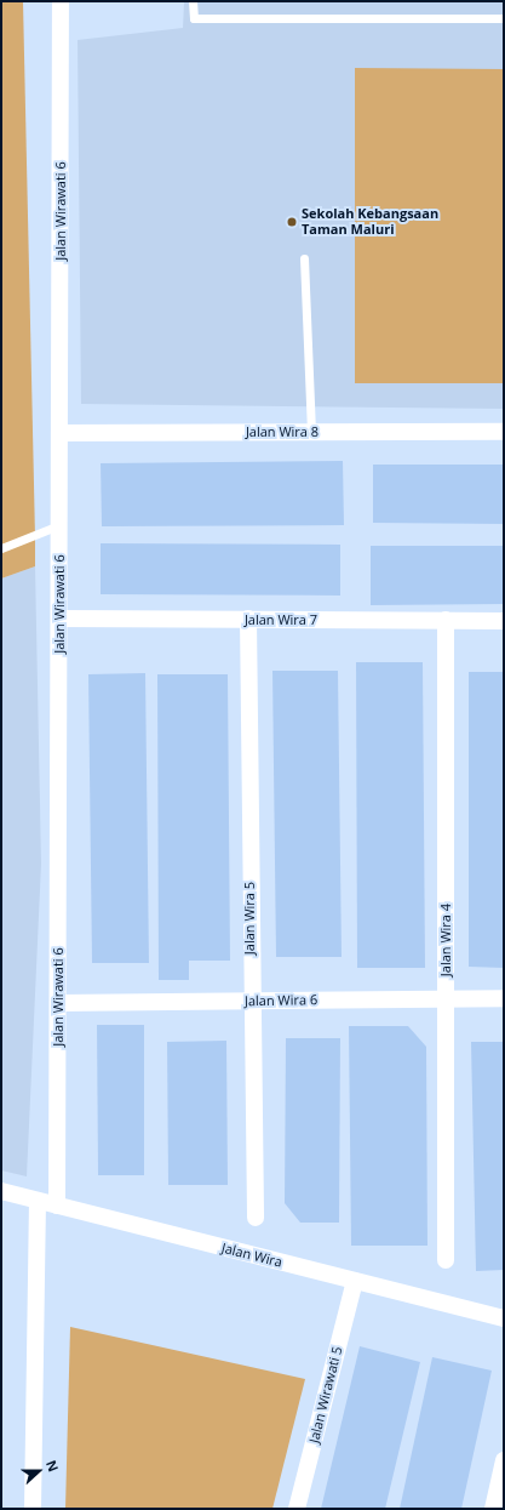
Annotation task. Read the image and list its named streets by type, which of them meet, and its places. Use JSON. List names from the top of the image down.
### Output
{
  "streets": {
    "street": [
      "Jalan Wirawati 6",
      "Jalan Wira 8",
      "Jalan Wira 7",
      "Jalan Wira 5",
      "Jalan Wira 4",
      "Jalan Wira 6",
      "Jalan Wira",
      "Jalan Wirawati 5"
    ]
  },
  "crossings": [
    ["Jalan Wirawati 6", "Jalan Wira 8"],
    ["Jalan Wirawati 6", "Jalan Wira 7"],
    ["Jalan Wirawati 6", "Jalan Wira 6"],
    ["Jalan Wirawati 6", "Jalan Wira"],
    ["Jalan Wira 7", "Jalan Wira 5"],
    ["Jalan Wira 7", "Jalan Wira 4"],
    ["Jalan Wira 5", "Jalan Wira 6"],
    ["Jalan Wira 4", "Jalan Wira 6"],
    ["Jalan Wira", "Jalan Wirawati 5"]
  ],
  "places": ["Sekolah Kebangsaan Taman Maluri"],
  "north": "right"
}
